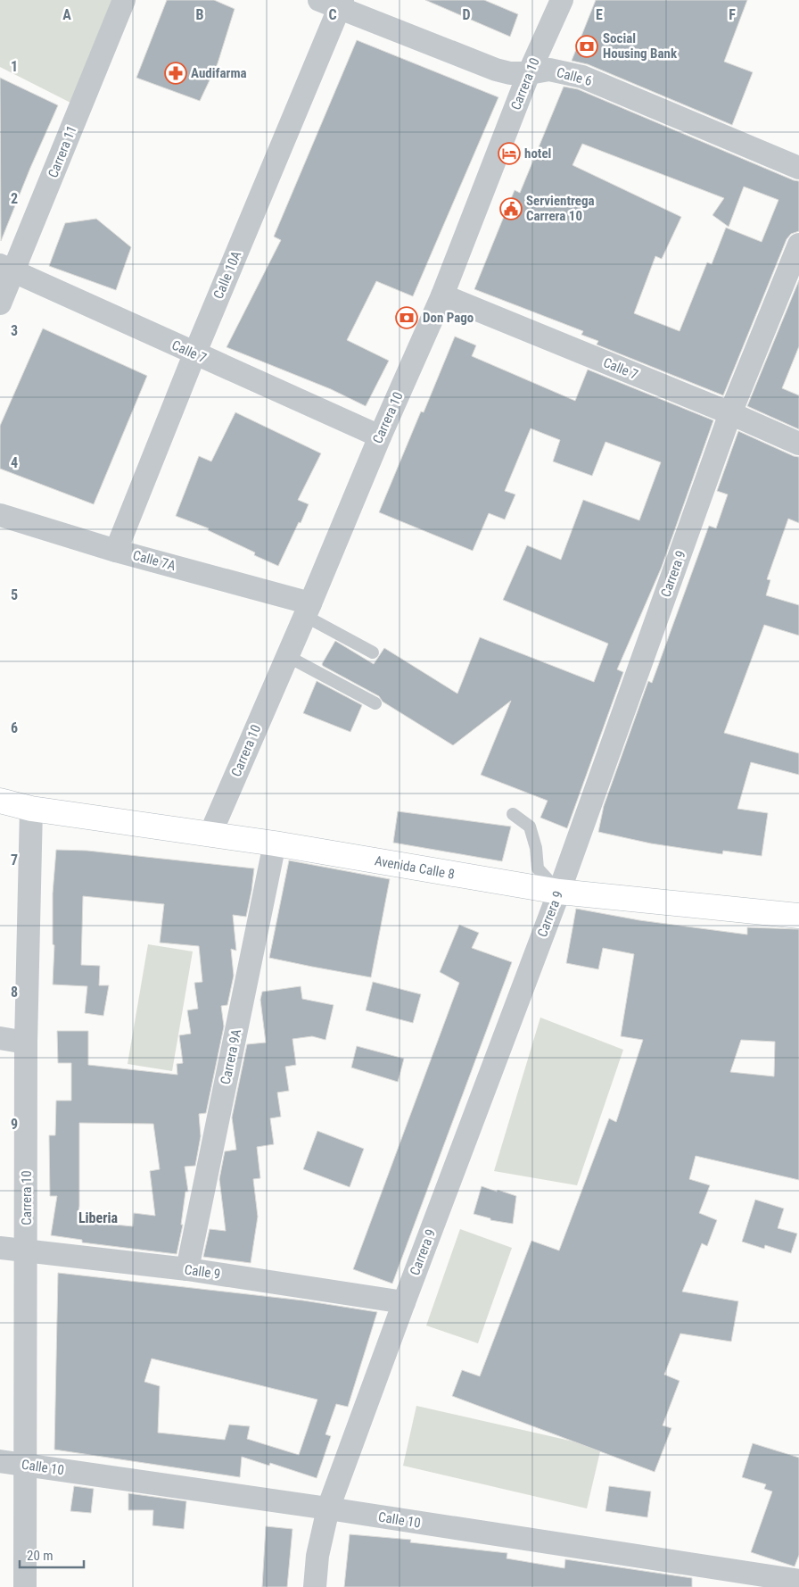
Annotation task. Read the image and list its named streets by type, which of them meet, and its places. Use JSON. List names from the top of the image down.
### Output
{
  "streets": {
    "main road": ["Avenida Calle 8"],
    "street": [
      "Calle 6",
      "Carrera 10",
      "Carrera 11",
      "Calle 10A",
      "Calle 7",
      "Calle 7A",
      "Carrera 9",
      "Carrera 9A",
      "Calle 9",
      "Calle 10"
    ]
  },
  "crossings": [
    ["Calle 6", "Carrera 10"],
    ["Calle 6", "Calle 10A"],
    ["Carrera 10", "Calle 7"],
    ["Carrera 10", "Calle 7A"],
    ["Carrera 10", "Avenida Calle 8"],
    ["Carrera 10", "Calle 9"],
    ["Carrera 10", "Calle 10"],
    ["Carrera 11", "Calle 7"],
    ["Calle 10A", "Calle 7"],
    ["Calle 10A", "Calle 7A"],
    ["Calle 7", "Carrera 9"],
    ["Carrera 9", "Avenida Calle 8"],
    ["Carrera 9", "Calle 9"],
    ["Carrera 9", "Calle 10"],
    ["Avenida Calle 8", "Carrera 9A"],
    ["Carrera 9A", "Calle 9"]
  ],
  "districts": ["Liberia"],
  "places": {
    "bank": ["Social Housing Bank", "Don Pago"],
    "pharmacy": ["Audifarma"],
    "hotel": ["hotel"],
    "public building": ["Servientrega Carrera 10"]
  },
  "scale_bar": "20 m",
  "grid": {
    "columns": [
      "A",
      "B",
      "C",
      "D",
      "E",
      "F"
    ],
    "rows": [
      "1",
      "2",
      "3",
      "4",
      "5",
      "6",
      "7",
      "8",
      "9"
    ]
  }
}
